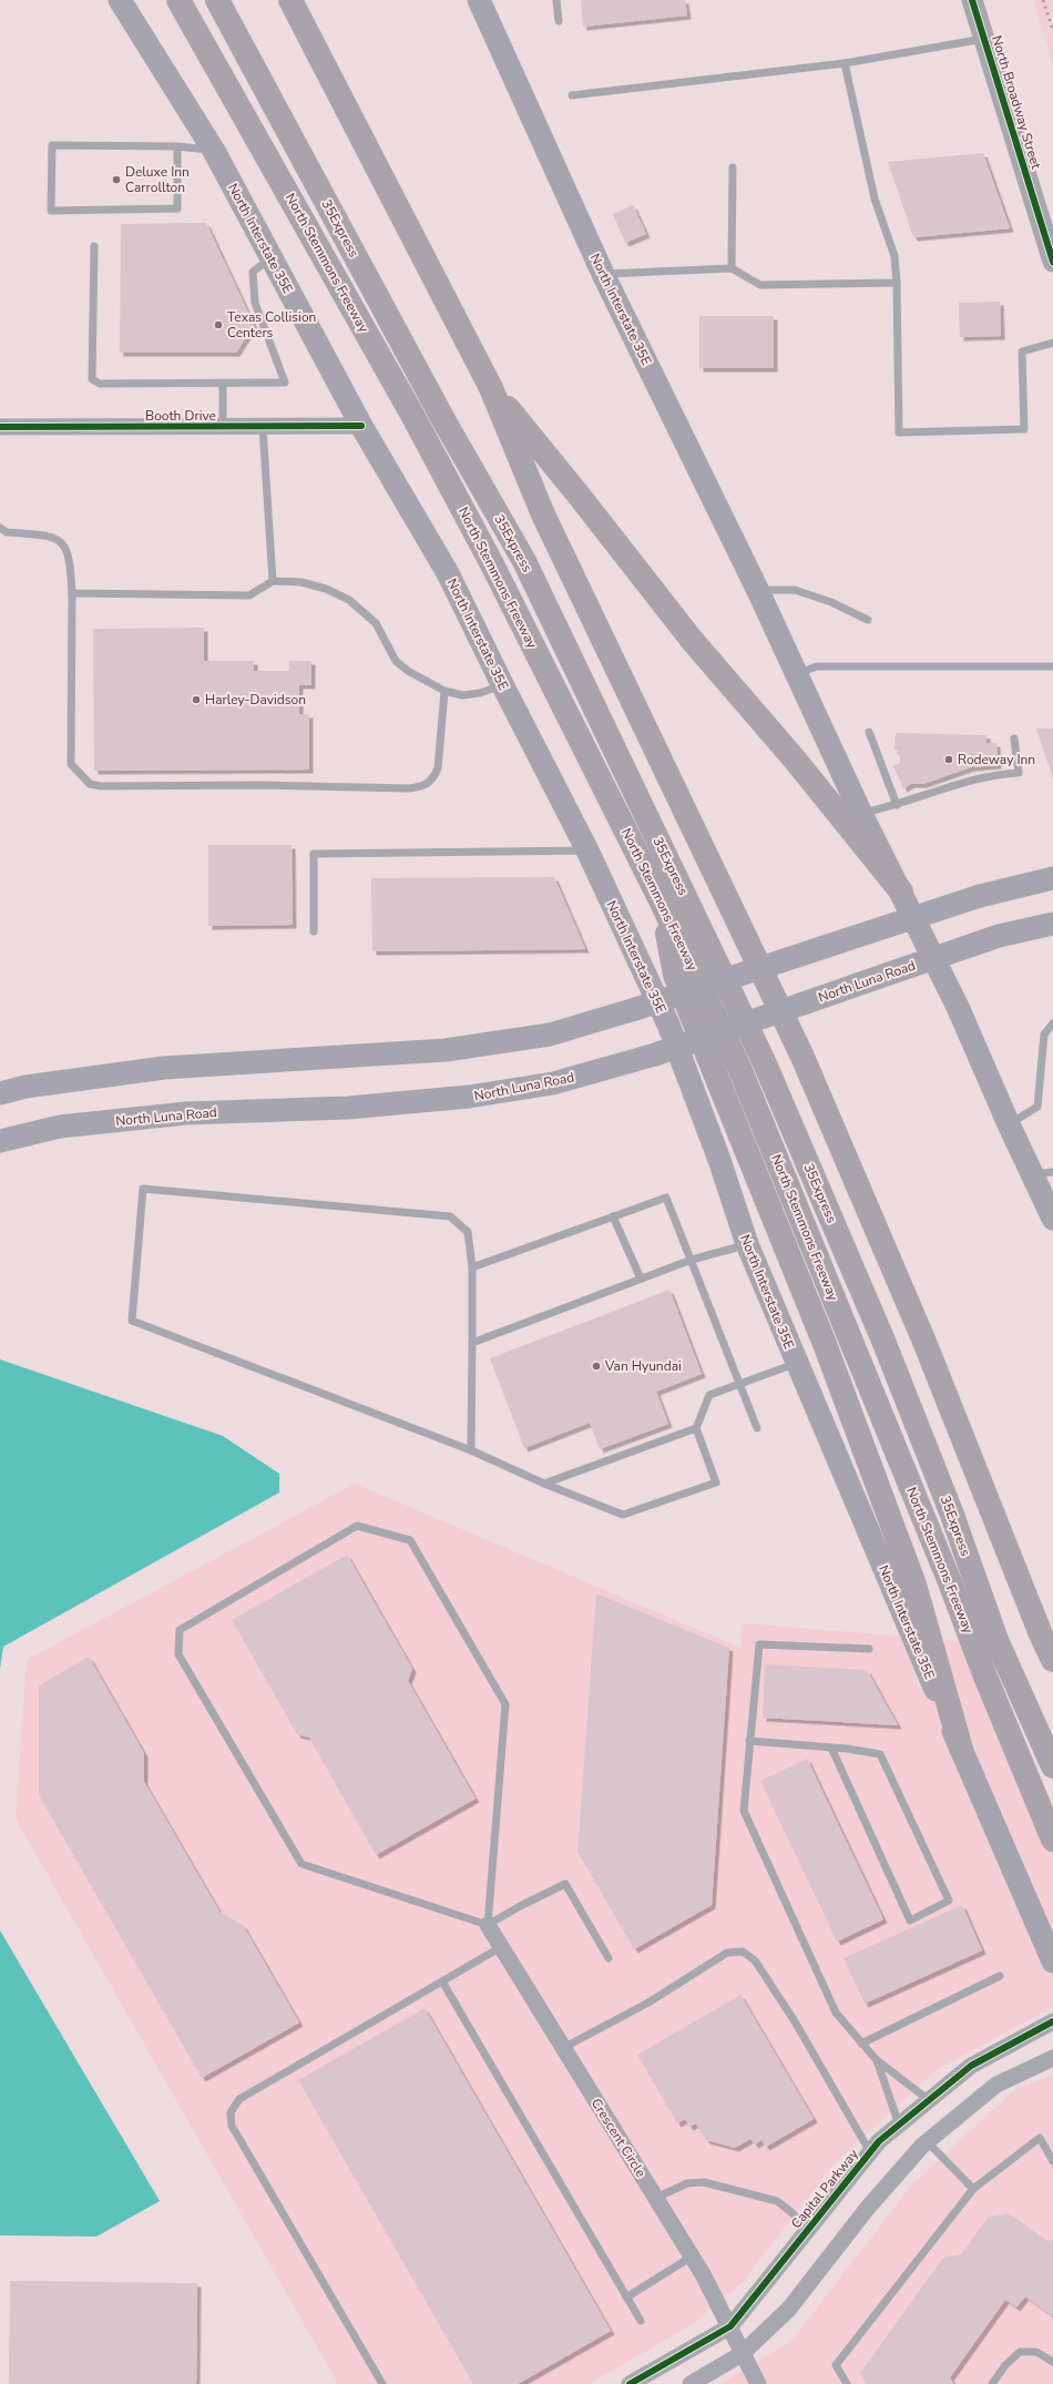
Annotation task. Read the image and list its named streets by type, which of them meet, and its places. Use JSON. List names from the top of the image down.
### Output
{
  "streets": {
    "highway": ["35Express", "North Stemmons Freeway"],
    "main road": ["North Interstate 35E", "North Luna Road"],
    "street": [
      "North Broadway Street",
      "Booth Drive",
      "Crescent Circle",
      "Capital Parkway"
    ]
  },
  "crossings": [
    ["North Interstate 35E", "Booth Drive"],
    ["Crescent Circle", "Capital Parkway"]
  ],
  "places": [
    "Deluxe Inn Carrollton",
    "Texas Collision Centers",
    "Harley-Davidson",
    "Rodeway Inn",
    "Van Hyundai"
  ]
}
